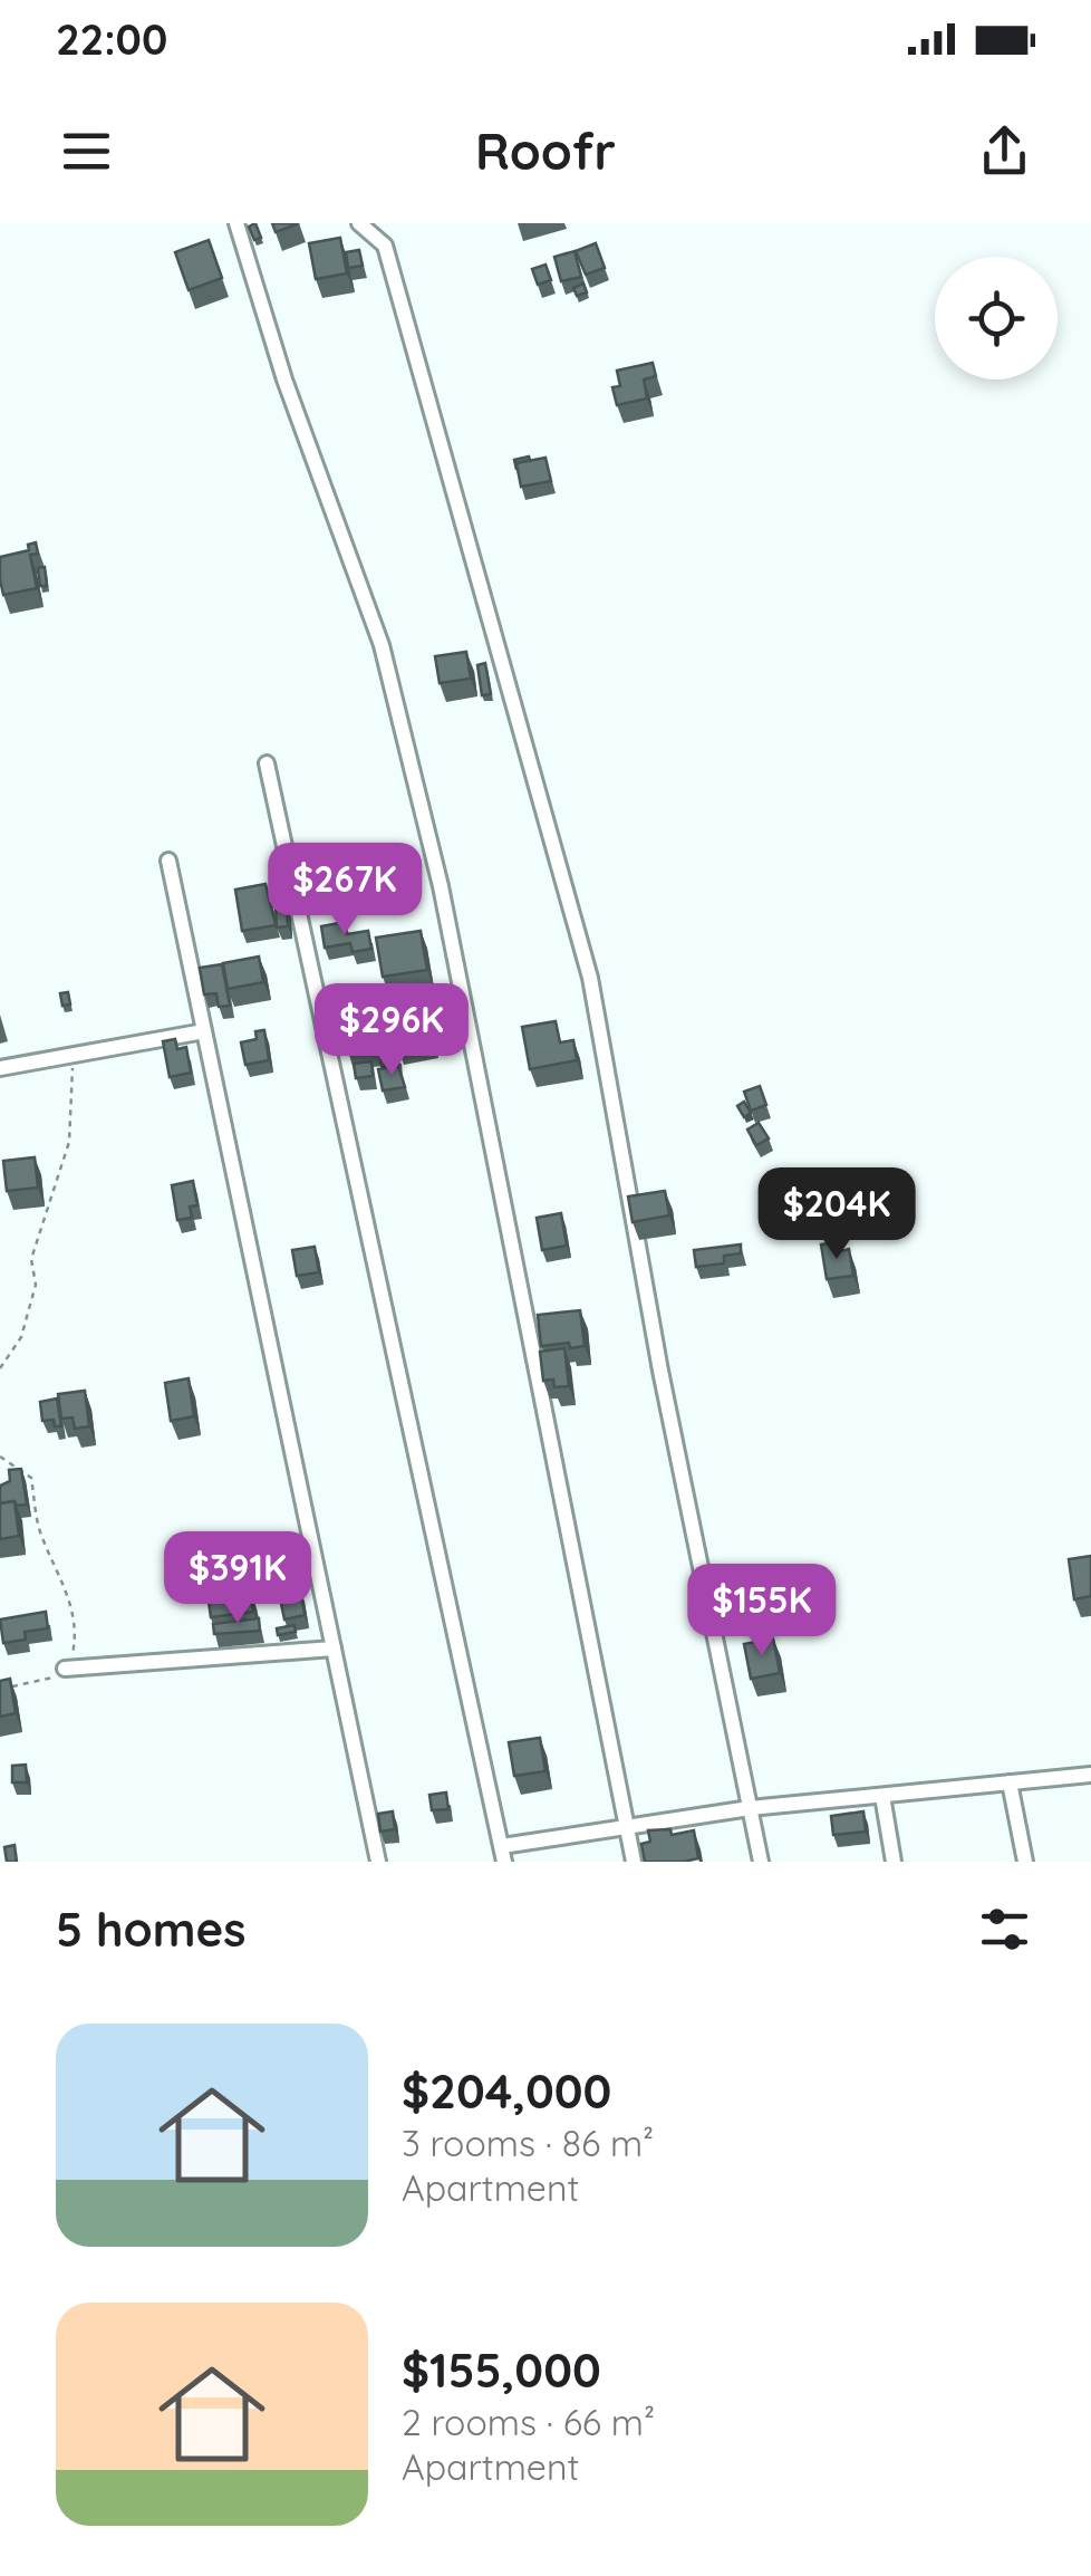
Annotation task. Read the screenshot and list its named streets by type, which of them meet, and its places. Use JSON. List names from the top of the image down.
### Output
{
  "page": {
    "status": "22:00",
    "header": "Roofr",
    "price": [
      "$267K",
      "$296K",
      "$204K",
      "$391K",
      "$155K"
    ],
    "heading": "5 homes",
    "list": [
      {
        "name": "$204,000",
        "note": "3 rooms · 86 m² · Apartment"
      },
      {
        "name": "$155,000",
        "note": "2 rooms · 66 m² · Apartment"
      }
    ]
  }
}
